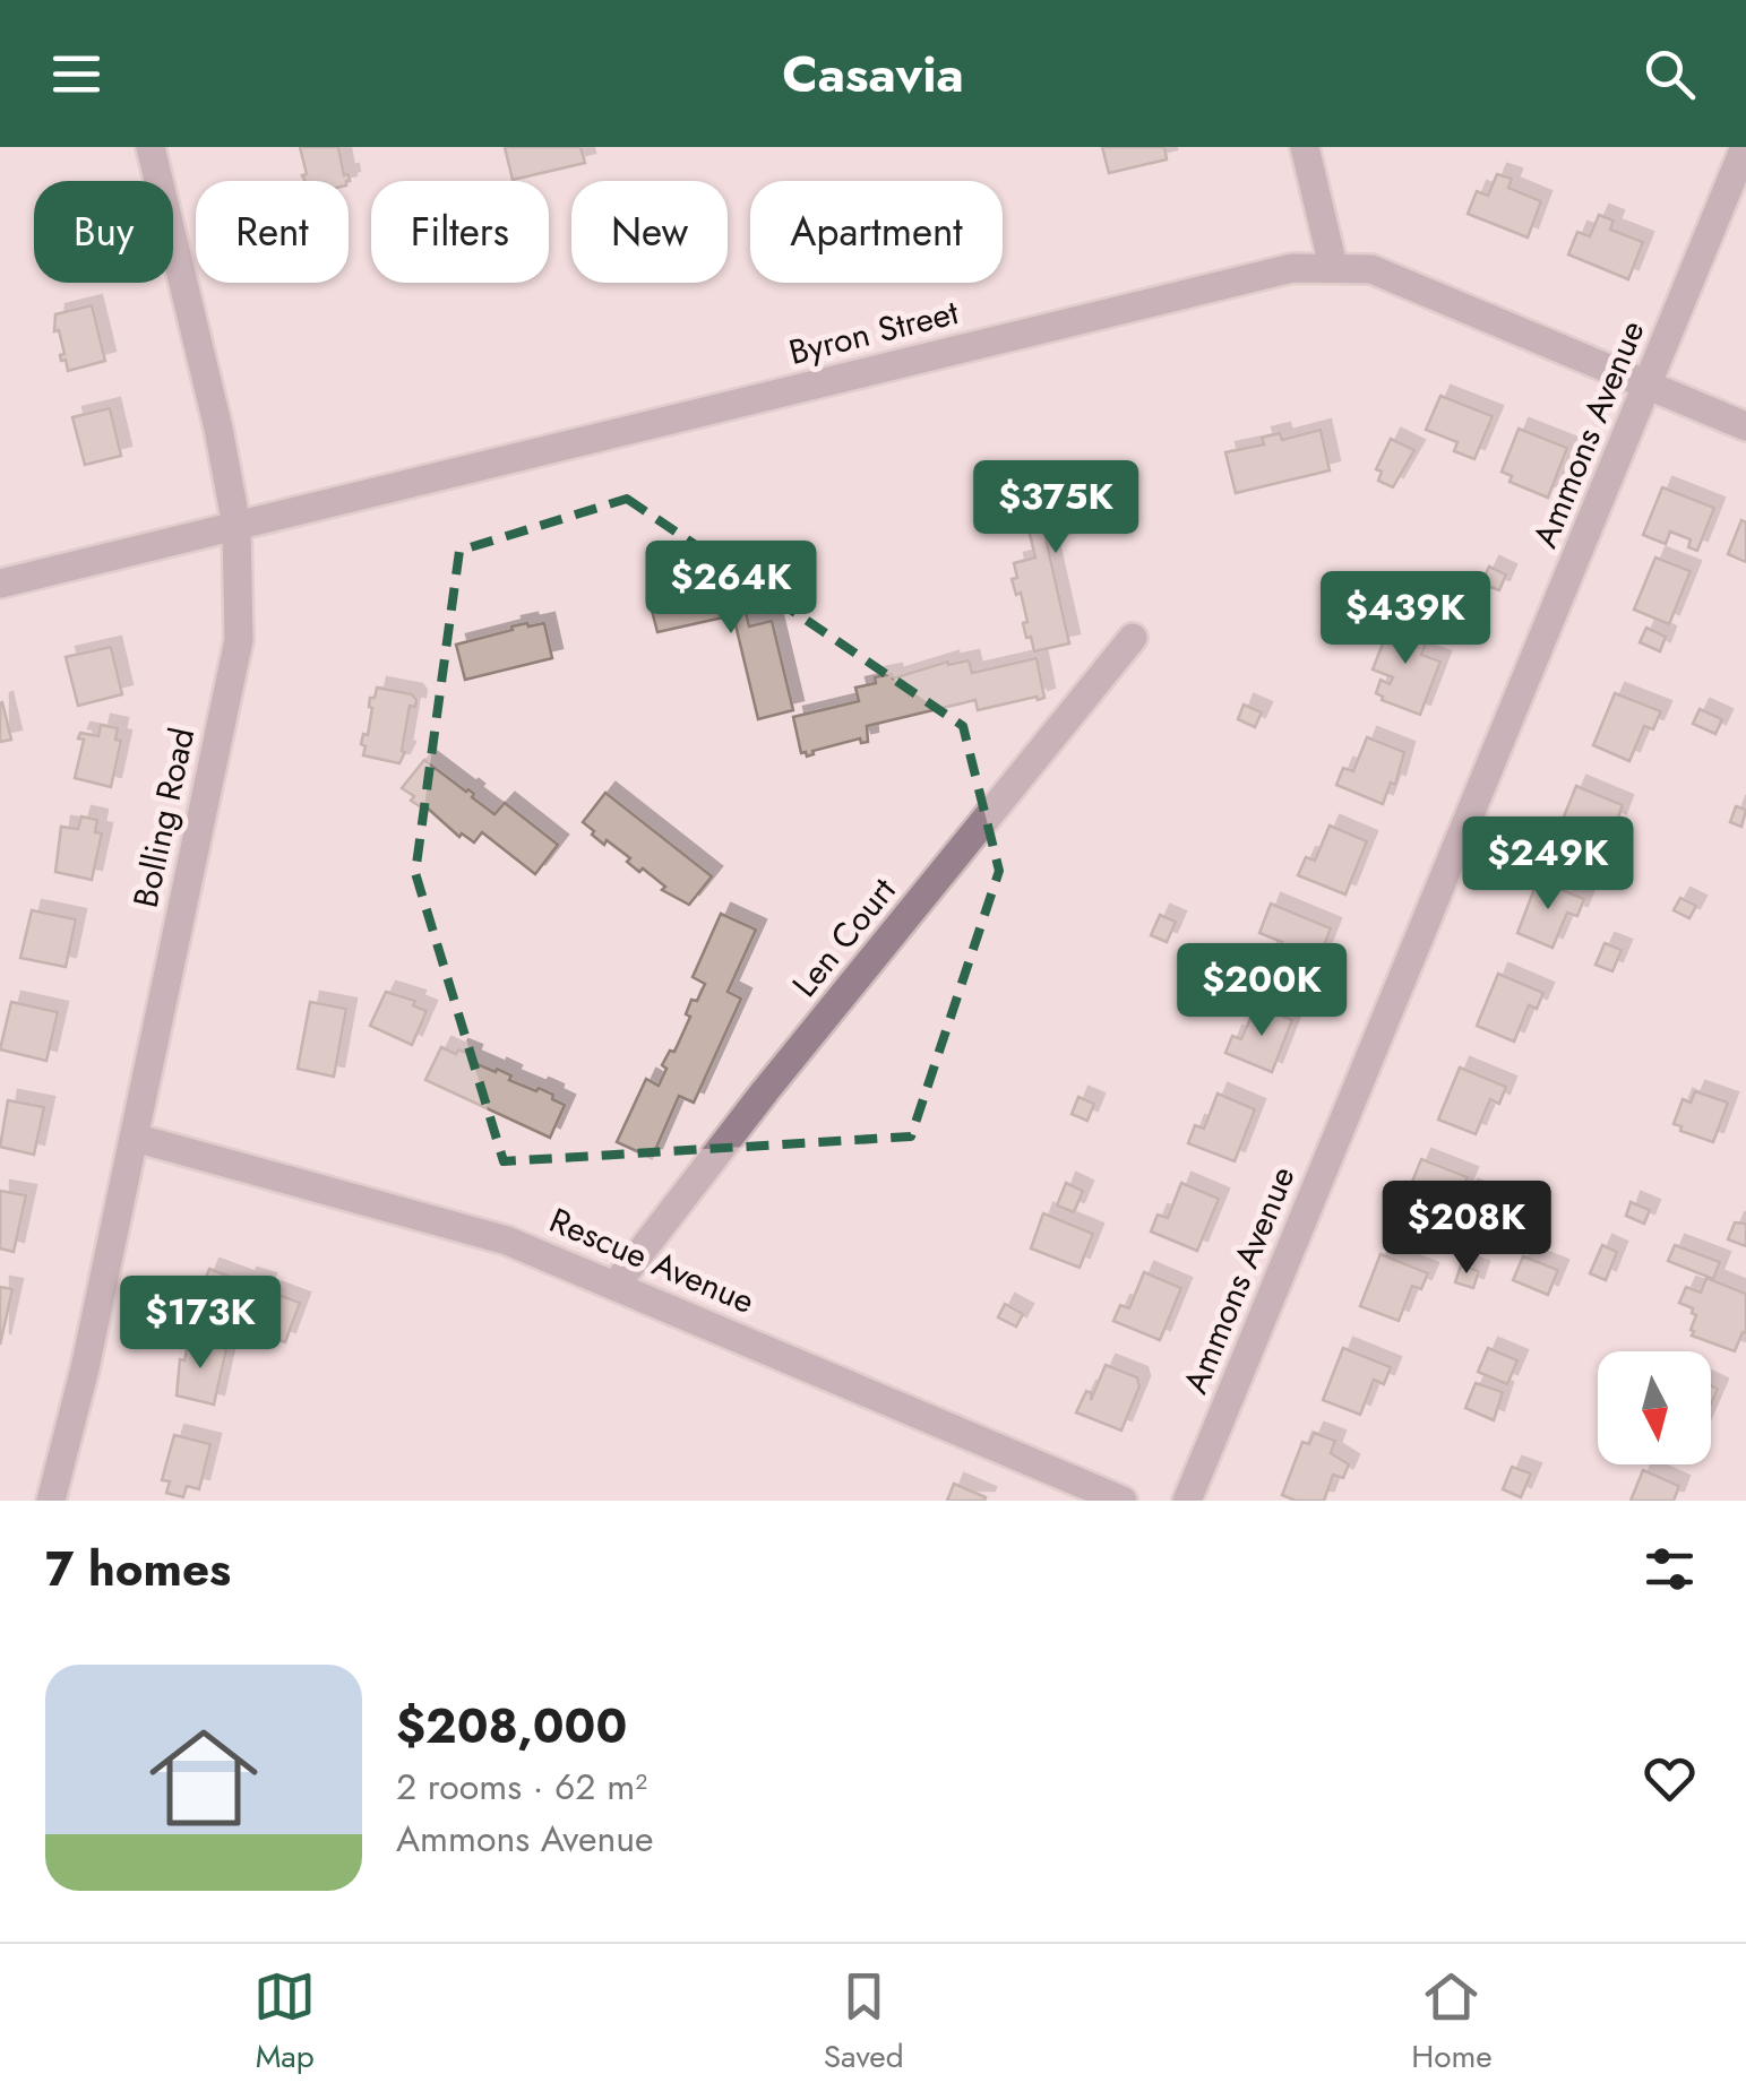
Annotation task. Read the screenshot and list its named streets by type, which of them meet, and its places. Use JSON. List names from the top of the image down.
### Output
{
  "streets": {
    "street": [
      "Byron Street",
      "Ammons Avenue",
      "Bolling Road",
      "Len Court",
      "Rescue Avenue"
    ]
  },
  "crossings": [
    ["Byron Street", "Ammons Avenue"],
    ["Byron Street", "Bolling Road"],
    ["Bolling Road", "Rescue Avenue"],
    ["Len Court", "Rescue Avenue"]
  ],
  "north": "bottom",
  "page": {
    "header": "Casavia",
    "chip": [
      "Buy",
      "Rent",
      "Filters",
      "New",
      "Apartment"
    ],
    "price": [
      "$375K",
      "$264K",
      "$439K",
      "$249K",
      "$200K",
      "$208K",
      "$173K"
    ],
    "heading": "7 homes",
    "list": [
      {
        "name": "$208,000",
        "note": "2 rooms · 62 m² · Ammons Avenue"
      }
    ],
    "tabs": ["Map", "Saved", "Home"]
  }
}
